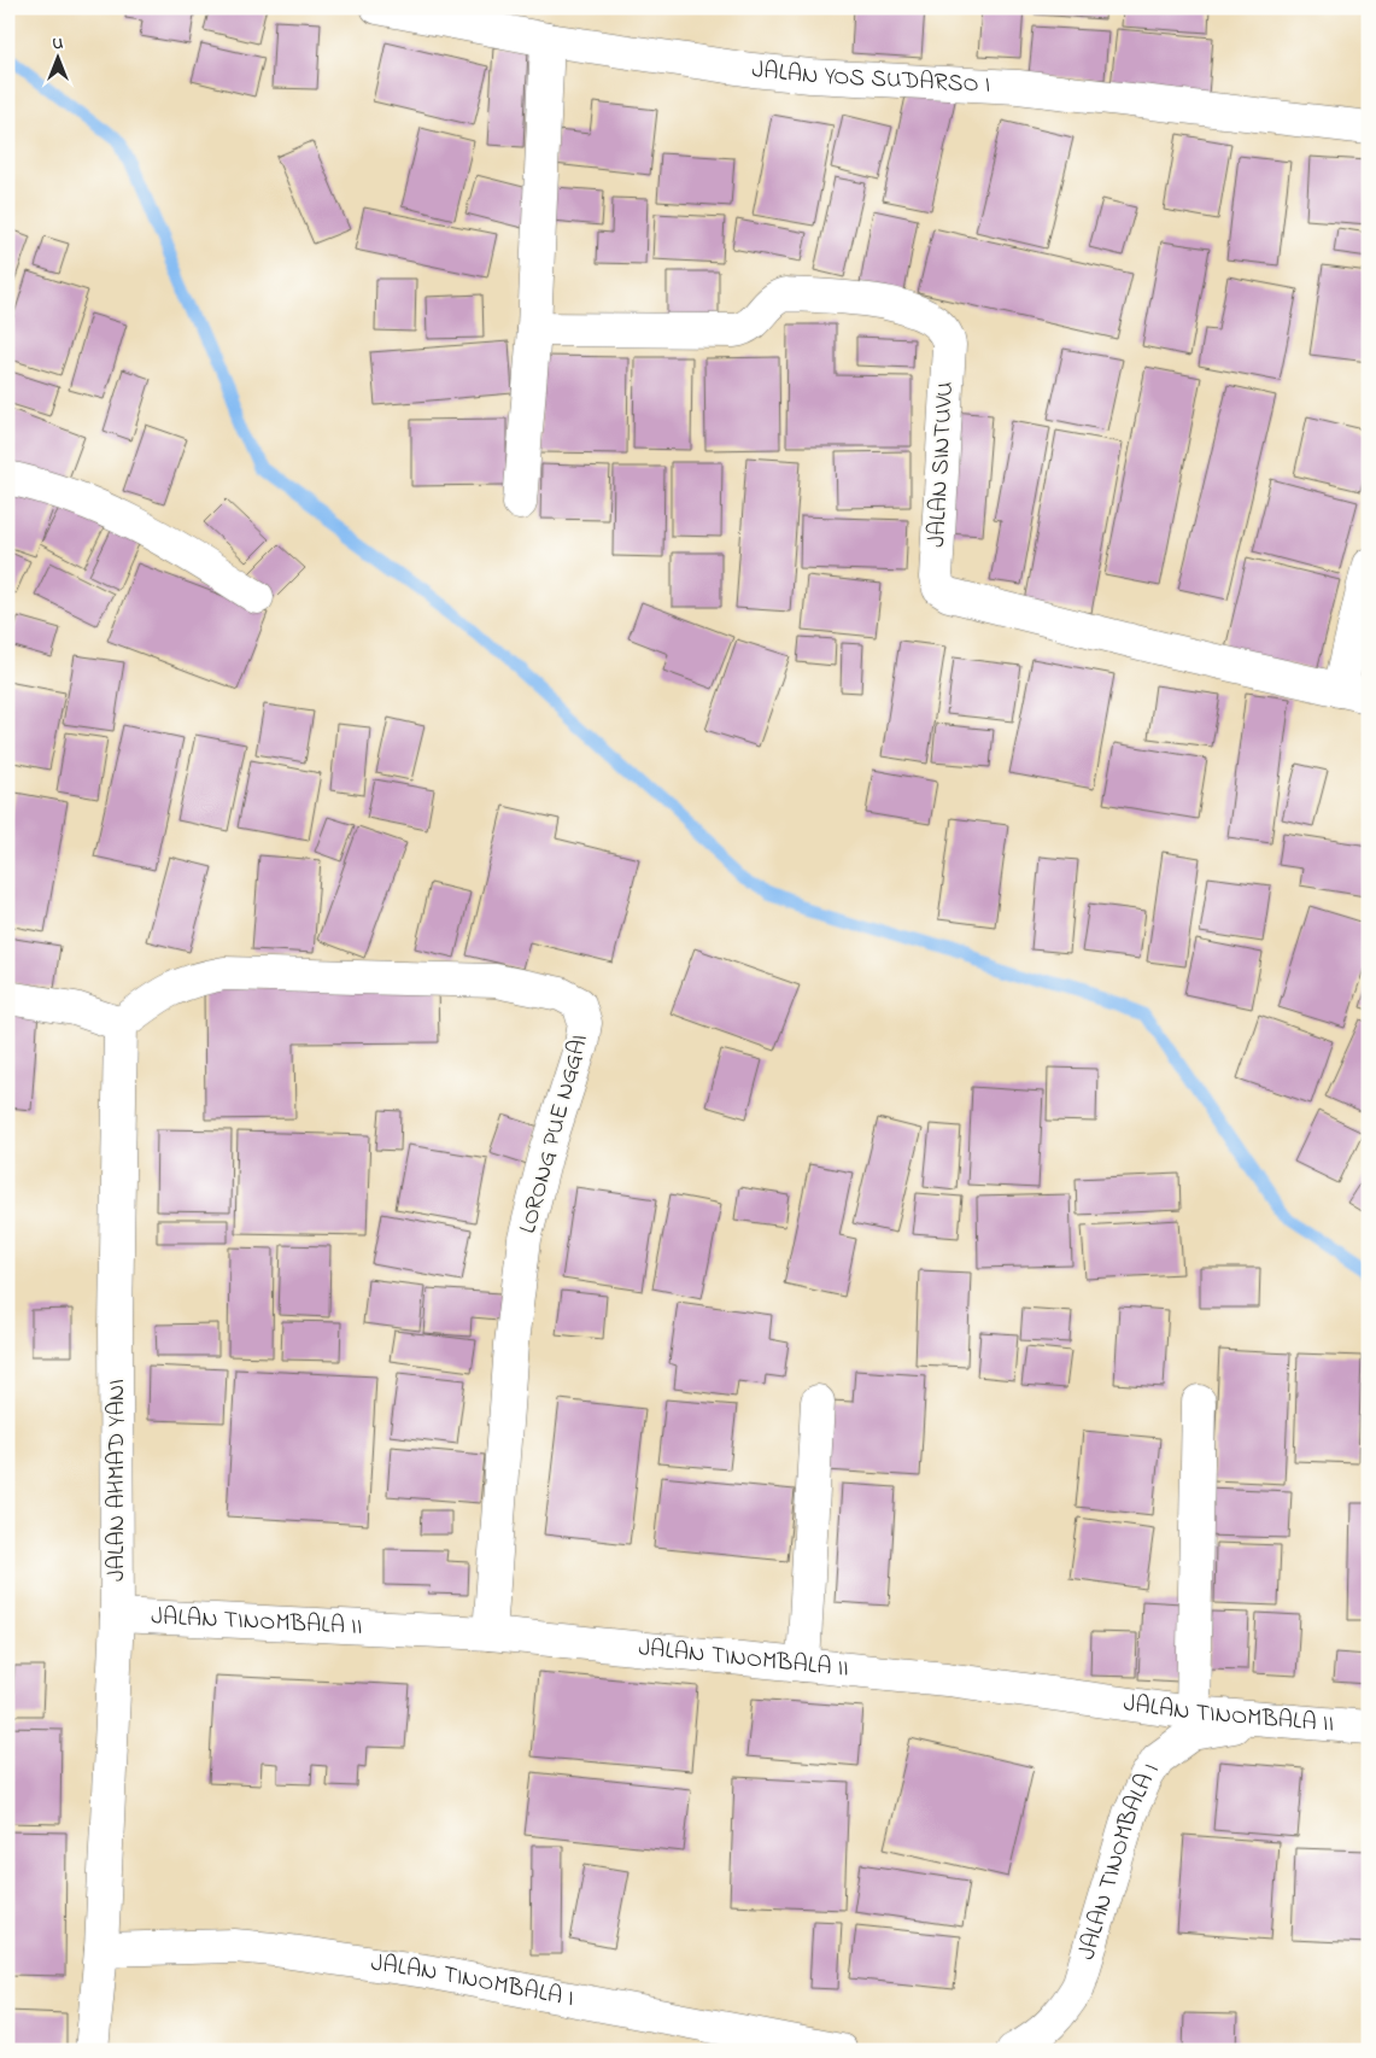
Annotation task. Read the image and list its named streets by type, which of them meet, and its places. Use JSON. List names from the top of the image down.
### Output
{
  "streets": {
    "street": [
      "JALAN YOS SUDARSO I",
      "JALAN SINTUVU",
      "LORONG PUE NGGAI",
      "JALAN AHMAD YANI",
      "JALAN TINOMBALA II",
      "JALAN TINOMBALA I"
    ]
  },
  "crossings": [
    ["LORONG PUE NGGAI", "JALAN AHMAD YANI"],
    ["LORONG PUE NGGAI", "JALAN TINOMBALA II"],
    ["JALAN AHMAD YANI", "JALAN TINOMBALA II"],
    ["JALAN AHMAD YANI", "JALAN TINOMBALA I"],
    ["JALAN TINOMBALA II", "JALAN TINOMBALA I"]
  ],
  "north": "top"
}
